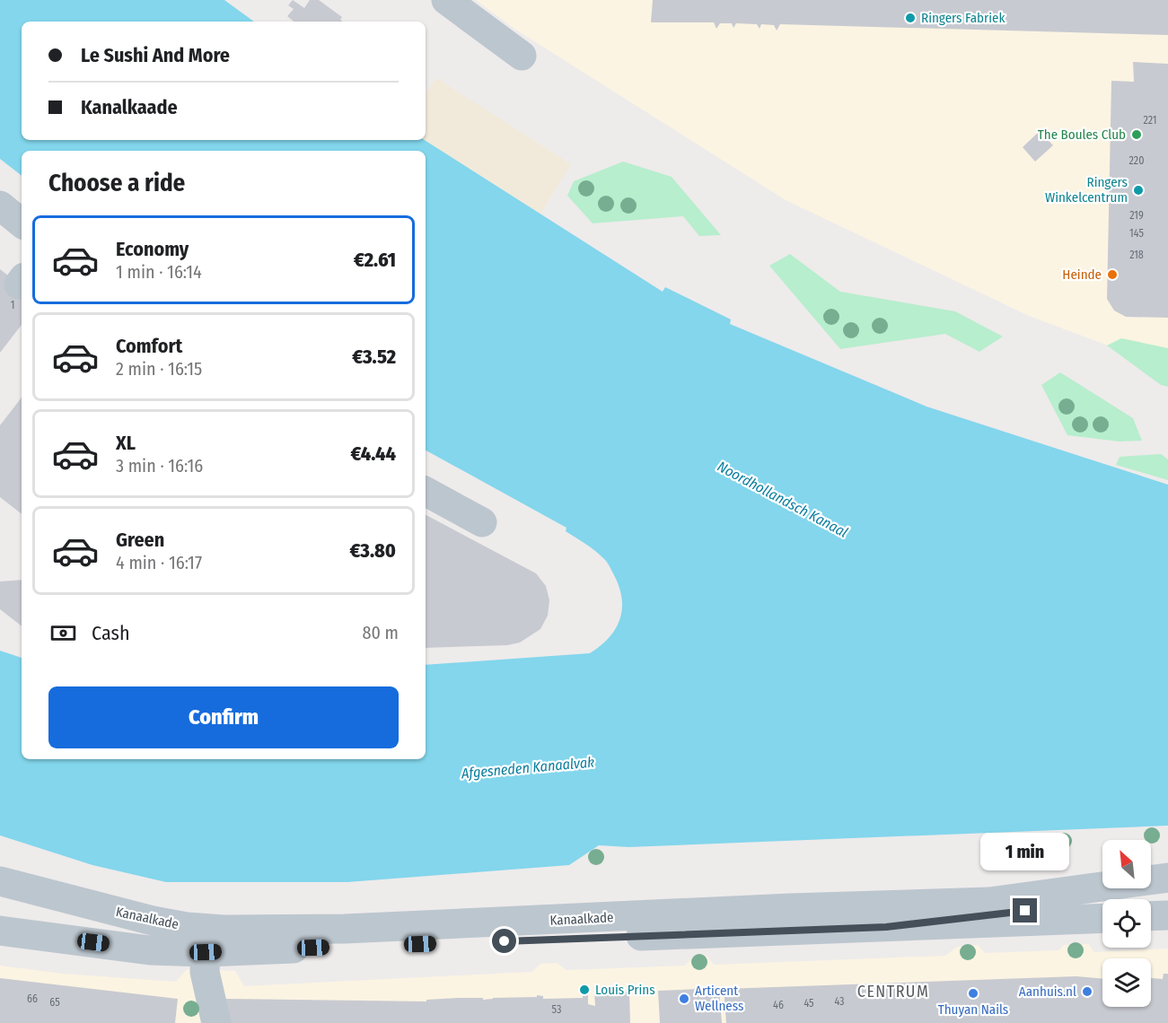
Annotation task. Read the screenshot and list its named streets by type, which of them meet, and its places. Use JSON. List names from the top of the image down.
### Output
{
  "streets": {
    "street": ["Kanaalkade"]
  },
  "districts": ["CENTRUM"],
  "water": ["Noordhollandsch Kanaal", "Afgesneden Kanaalvak"],
  "places": [
    "Ringers Fabriek",
    "The Boules Club",
    "Ringers Winkelcentrum",
    "Heinde",
    "Louis Prins",
    "Aanhuis.nl",
    "Thuyan Nails",
    "Articent Wellness"
  ],
  "house_numbers": [
    "221",
    "220",
    "219",
    "145",
    "218",
    "1",
    "66",
    "43",
    "65",
    "45",
    "46",
    "53"
  ],
  "north": "top left",
  "page": {
    "banner": ["Le Sushi And More", "Kanalkaade"],
    "heading": "Choose a ride",
    "list": [
      {
        "name": "Economy",
        "note": "1 min · 16:14",
        "value": "€2.61"
      },
      {
        "name": "Comfort",
        "note": "2 min · 16:15",
        "value": "€3.52"
      },
      {
        "name": "XL",
        "note": "3 min · 16:16",
        "value": "€4.44"
      },
      {
        "name": "Green",
        "note": "4 min · 16:17",
        "value": "€3.80"
      }
    ],
    "pay": ["Cash", "80 m"],
    "buttons": "Confirm",
    "bubble": "1 min"
  }
}
